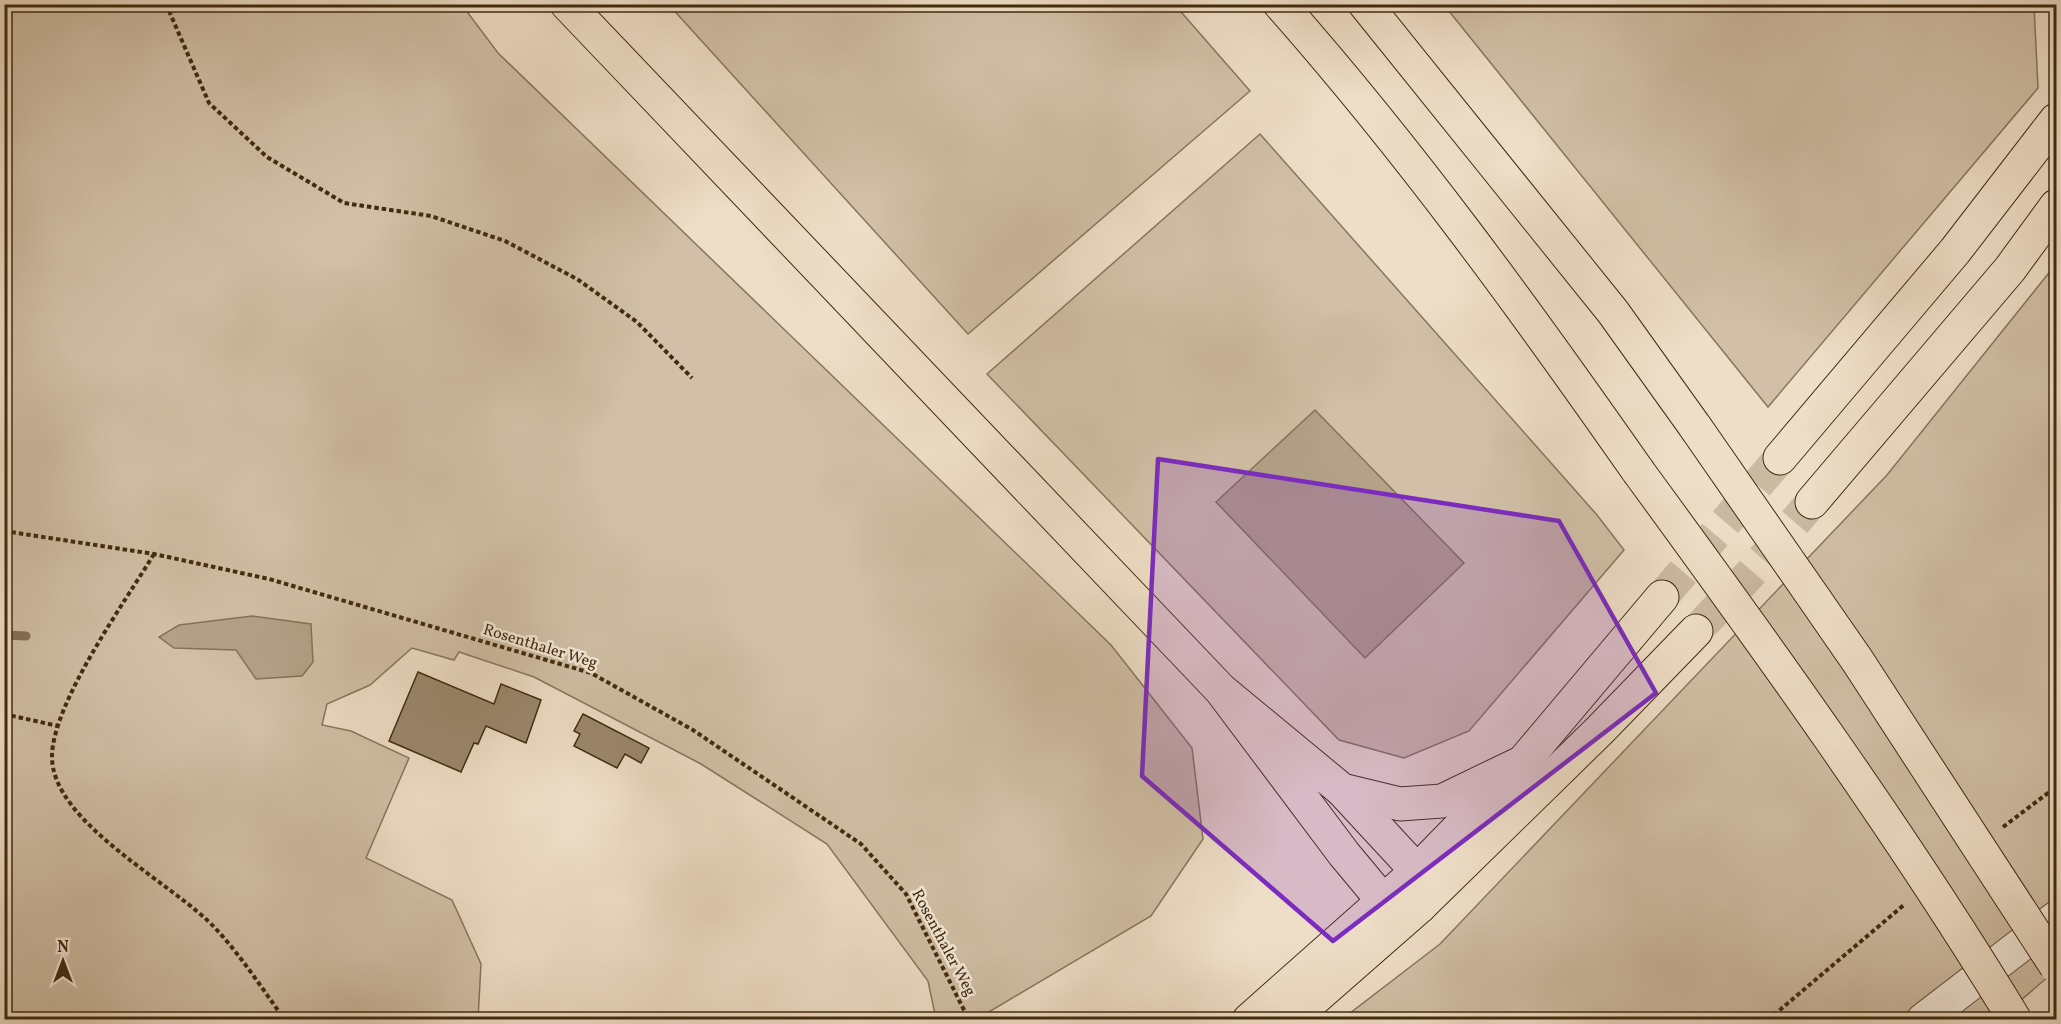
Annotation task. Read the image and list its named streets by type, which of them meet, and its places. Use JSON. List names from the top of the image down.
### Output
{
  "streets": {
    "path": ["Rosenthaler Weg"]
  },
  "north": "top"
}
